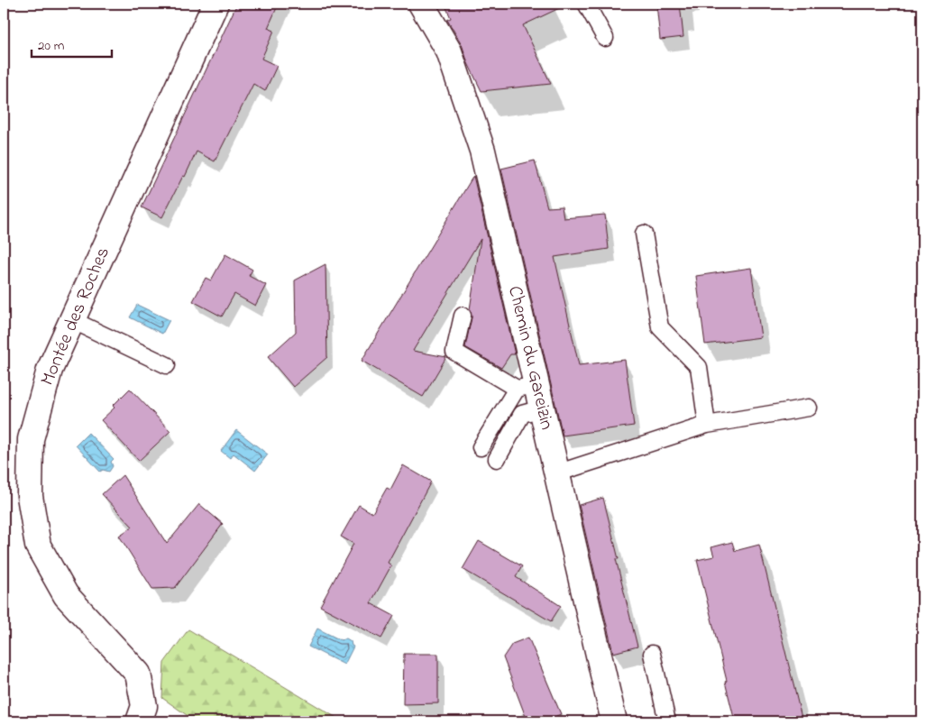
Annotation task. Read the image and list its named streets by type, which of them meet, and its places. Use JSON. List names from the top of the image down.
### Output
{
  "streets": {
    "street": ["Montée des Roches", "Chemin du Gareizin"]
  },
  "scale_bar": "20 m"
}
